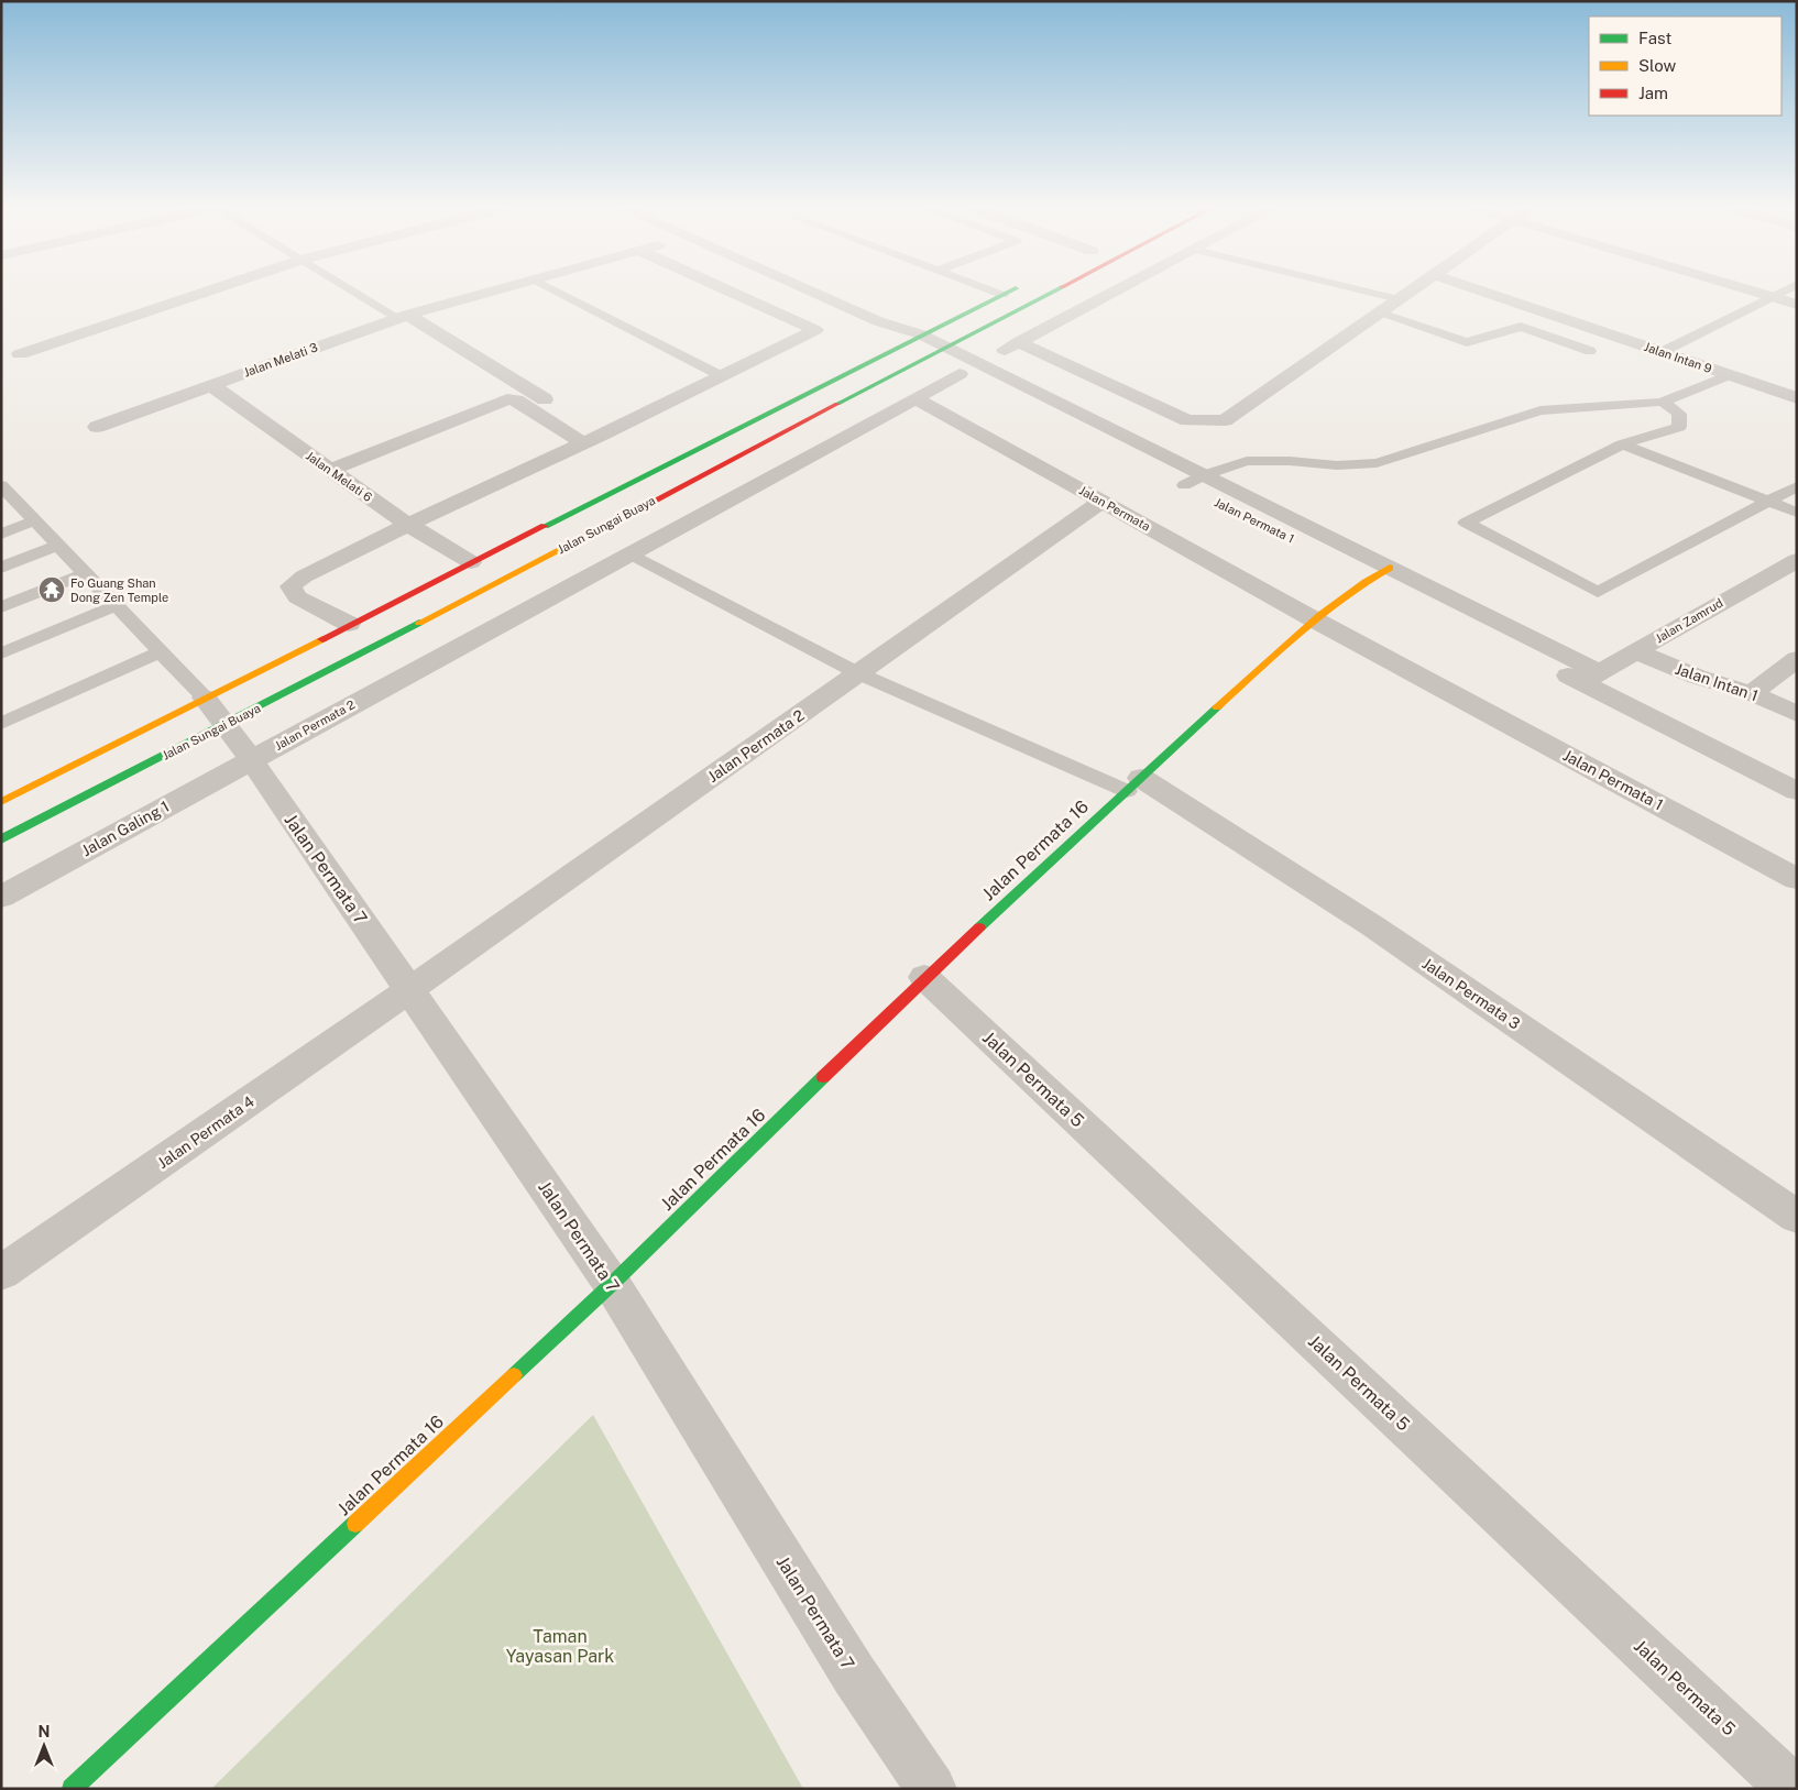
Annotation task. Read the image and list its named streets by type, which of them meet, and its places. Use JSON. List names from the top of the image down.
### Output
{
  "streets": {
    "street": [
      "Jalan Intan 9",
      "Jalan Melati 3",
      "Jalan Melati 6",
      "Jalan Permata",
      "Jalan Permata 1",
      "Jalan Sungai Buaya",
      "Jalan Zamrud",
      "Jalan Intan 1",
      "Jalan Permata 2",
      "Jalan Galing 1",
      "Jalan Permata 16",
      "Jalan Permata 7",
      "Jalan Permata 3",
      "Jalan Permata 5",
      "Jalan Permata 4"
    ]
  },
  "crossings": [
    ["Jalan Melati 3", "Jalan Melati 6"],
    ["Jalan Melati 6", "Jalan Sungai Buaya"],
    ["Jalan Permata", "Jalan Permata 1"],
    ["Jalan Permata", "Jalan Permata 2"],
    ["Jalan Permata", "Jalan Permata 16"],
    ["Jalan Permata 1", "Jalan Sungai Buaya"],
    ["Jalan Permata 1", "Jalan Zamrud"],
    ["Jalan Permata 1", "Jalan Permata 2"],
    ["Jalan Permata 1", "Jalan Permata 16"],
    ["Jalan Sungai Buaya", "Jalan Permata 7"],
    ["Jalan Zamrud", "Jalan Intan 1"],
    ["Jalan Permata 2", "Jalan Galing 1"],
    ["Jalan Permata 2", "Jalan Permata 7"],
    ["Jalan Permata 2", "Jalan Permata 4"],
    ["Jalan Galing 1", "Jalan Permata 7"],
    ["Jalan Permata 16", "Jalan Permata 7"],
    ["Jalan Permata 16", "Jalan Permata 3"],
    ["Jalan Permata 16", "Jalan Permata 5"],
    ["Jalan Permata 7", "Jalan Permata 4"]
  ],
  "parks": ["Taman Yayasan Park"],
  "places": {
    "temple": ["Fo Guang Shan Dong Zen Temple"]
  },
  "legend": ["Fast", "Slow", "Jam"],
  "north": "top"
}
